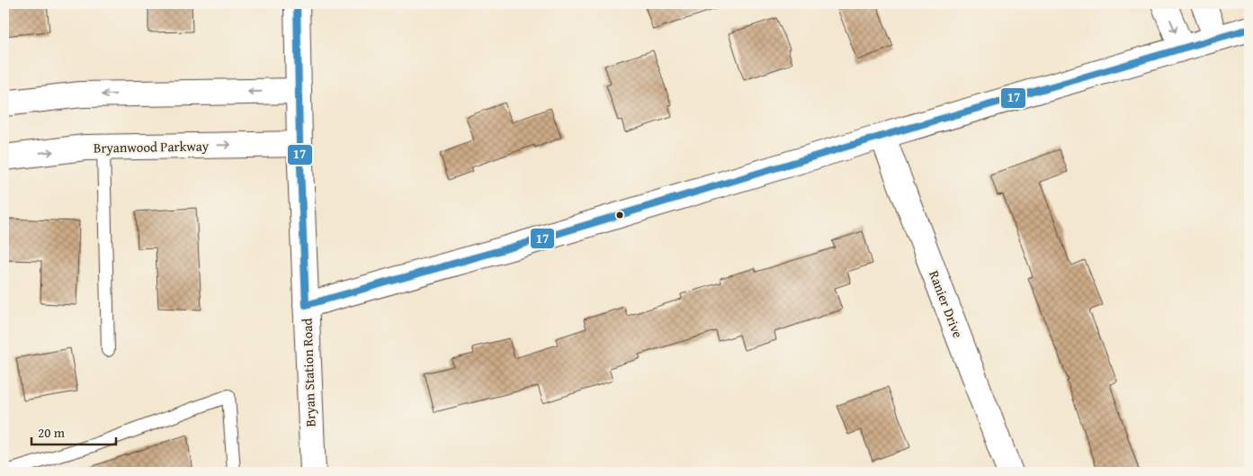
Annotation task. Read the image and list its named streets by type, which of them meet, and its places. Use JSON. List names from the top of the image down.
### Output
{
  "streets": {
    "street": ["Bryanwood Parkway", "Ranier Drive", "Bryan Station Road"]
  },
  "crossings": [
    ["Bryanwood Parkway", "Bryan Station Road"]
  ],
  "lines": ["transit line 17"],
  "scale_bar": "20 m"
}
